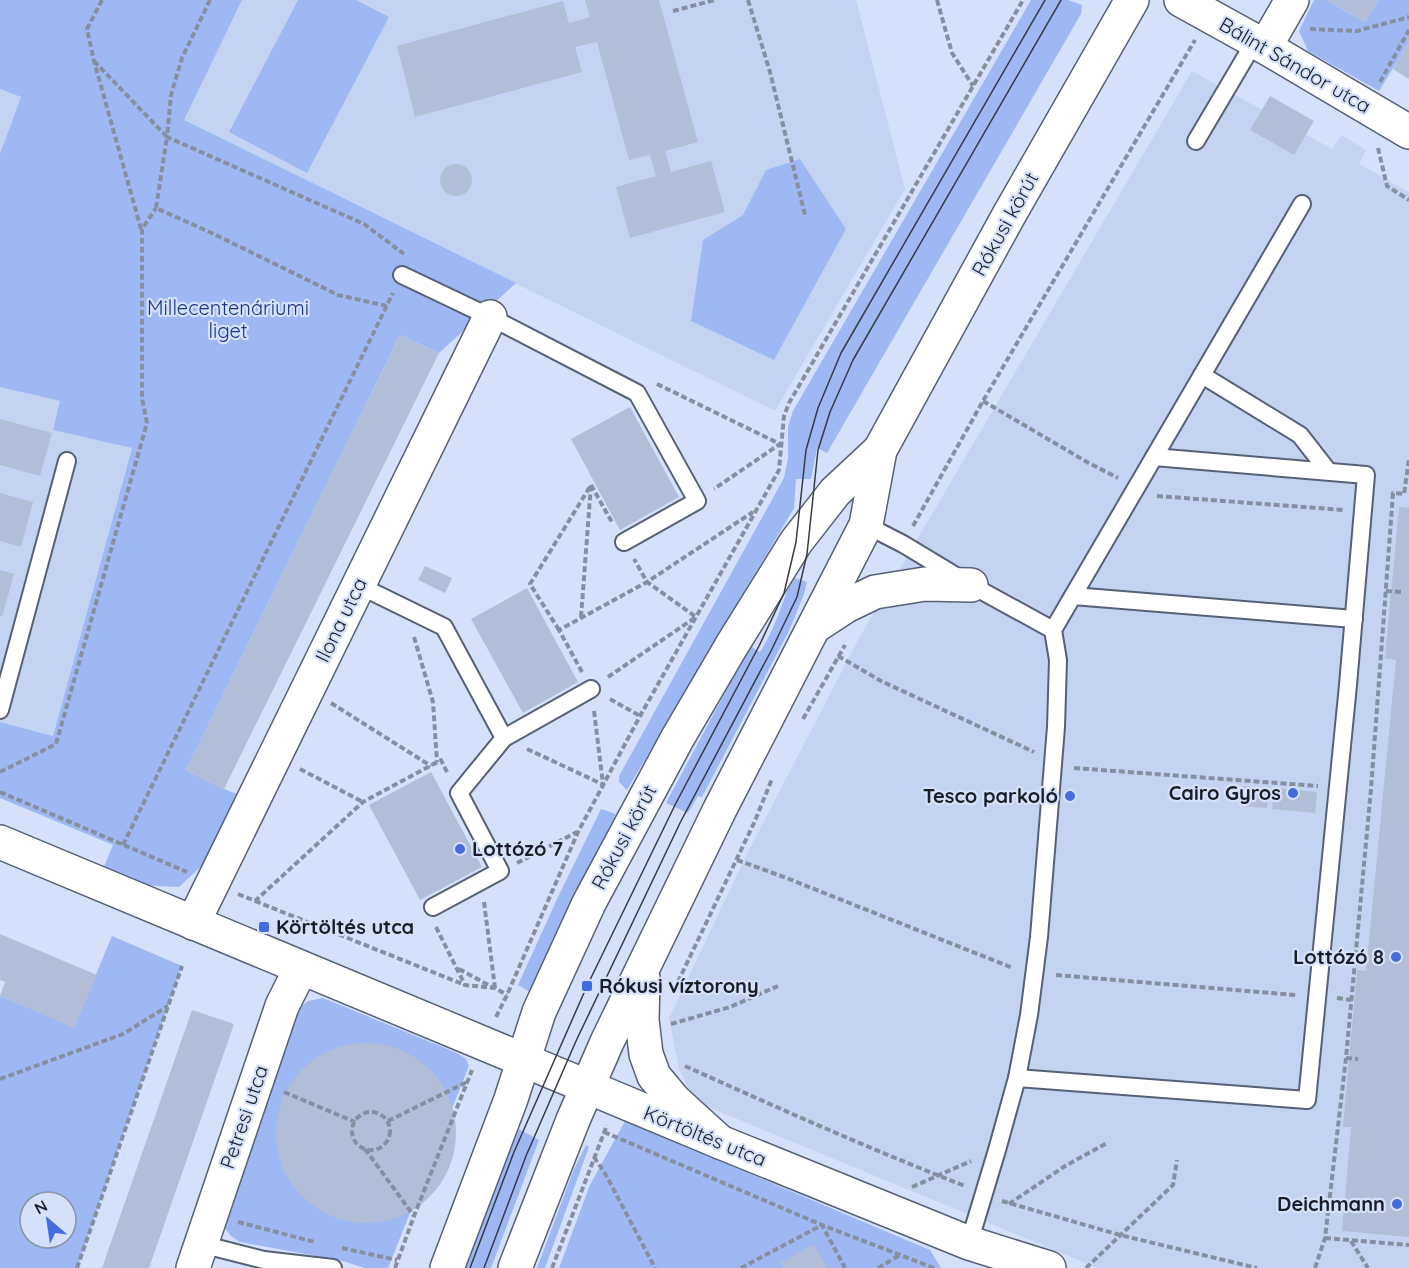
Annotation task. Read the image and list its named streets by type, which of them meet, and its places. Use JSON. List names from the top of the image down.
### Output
{
  "streets": {
    "street": [
      "Bálint Sándor utca",
      "Rókusi körút",
      "Ilona utca",
      "Petresi utca",
      "Körtöltés utca"
    ]
  },
  "crossings": [
    ["Rókusi körút", "Körtöltés utca"],
    ["Ilona utca", "Körtöltés utca"],
    ["Petresi utca", "Körtöltés utca"]
  ],
  "parks": ["Millecentenáriumi liget"],
  "places": {
    "other": [
      "Cairo Gyros",
      "Tesco parkoló",
      "Lottózó 7",
      "Lottózó 8",
      "Deichmann"
    ],
    "transit": ["Körtöltés utca", "Rókusi víztorony"]
  },
  "north": "top left"
}
